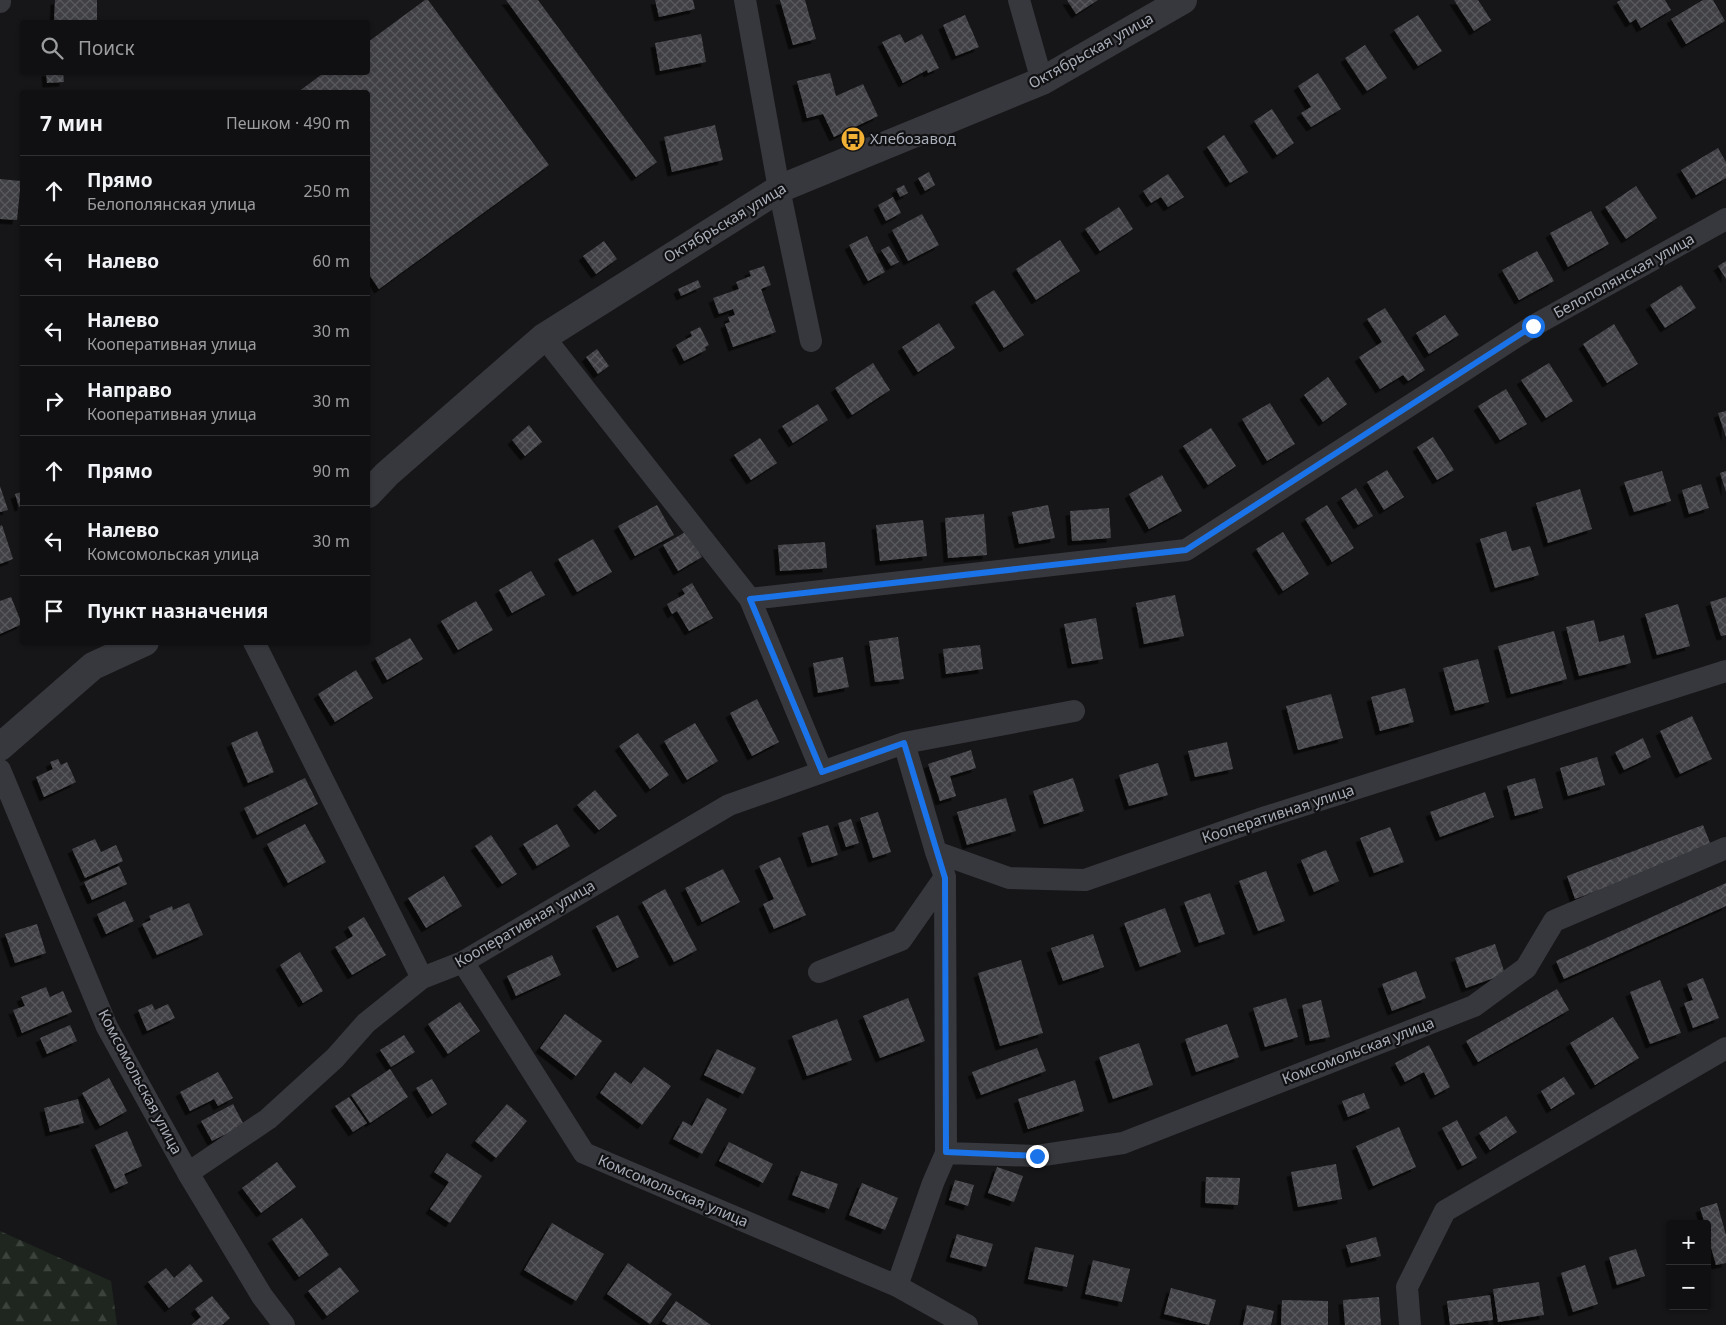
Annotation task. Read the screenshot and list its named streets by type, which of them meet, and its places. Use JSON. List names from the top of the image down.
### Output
{
  "streets": {
    "street": [
      "Октябрьская улица",
      "Белополянская улица",
      "Кооперативная улица",
      "Комсомольская улица"
    ]
  },
  "crossings": [
    ["Кооперативная улица", "Комсомольская улица"]
  ],
  "places": {
    "bus stop": ["Хлебозавод"]
  },
  "page": {
    "search": "Поиск",
    "heading": ["7 мин", "Пешком · 490 m"],
    "list": [
      ["Прямо", "Белополянская улица", "250 m"],
      ["Налево", "60 m"],
      ["Налево", "Кооперативная улица", "30 m"],
      ["Направо", "Кооперативная улица", "30 m"],
      ["Прямо", "90 m"],
      ["Налево", "Комсомольская улица", "30 m"],
      "Пункт назначения"
    ],
    "map_buttons": ["+", "−"]
  }
}
